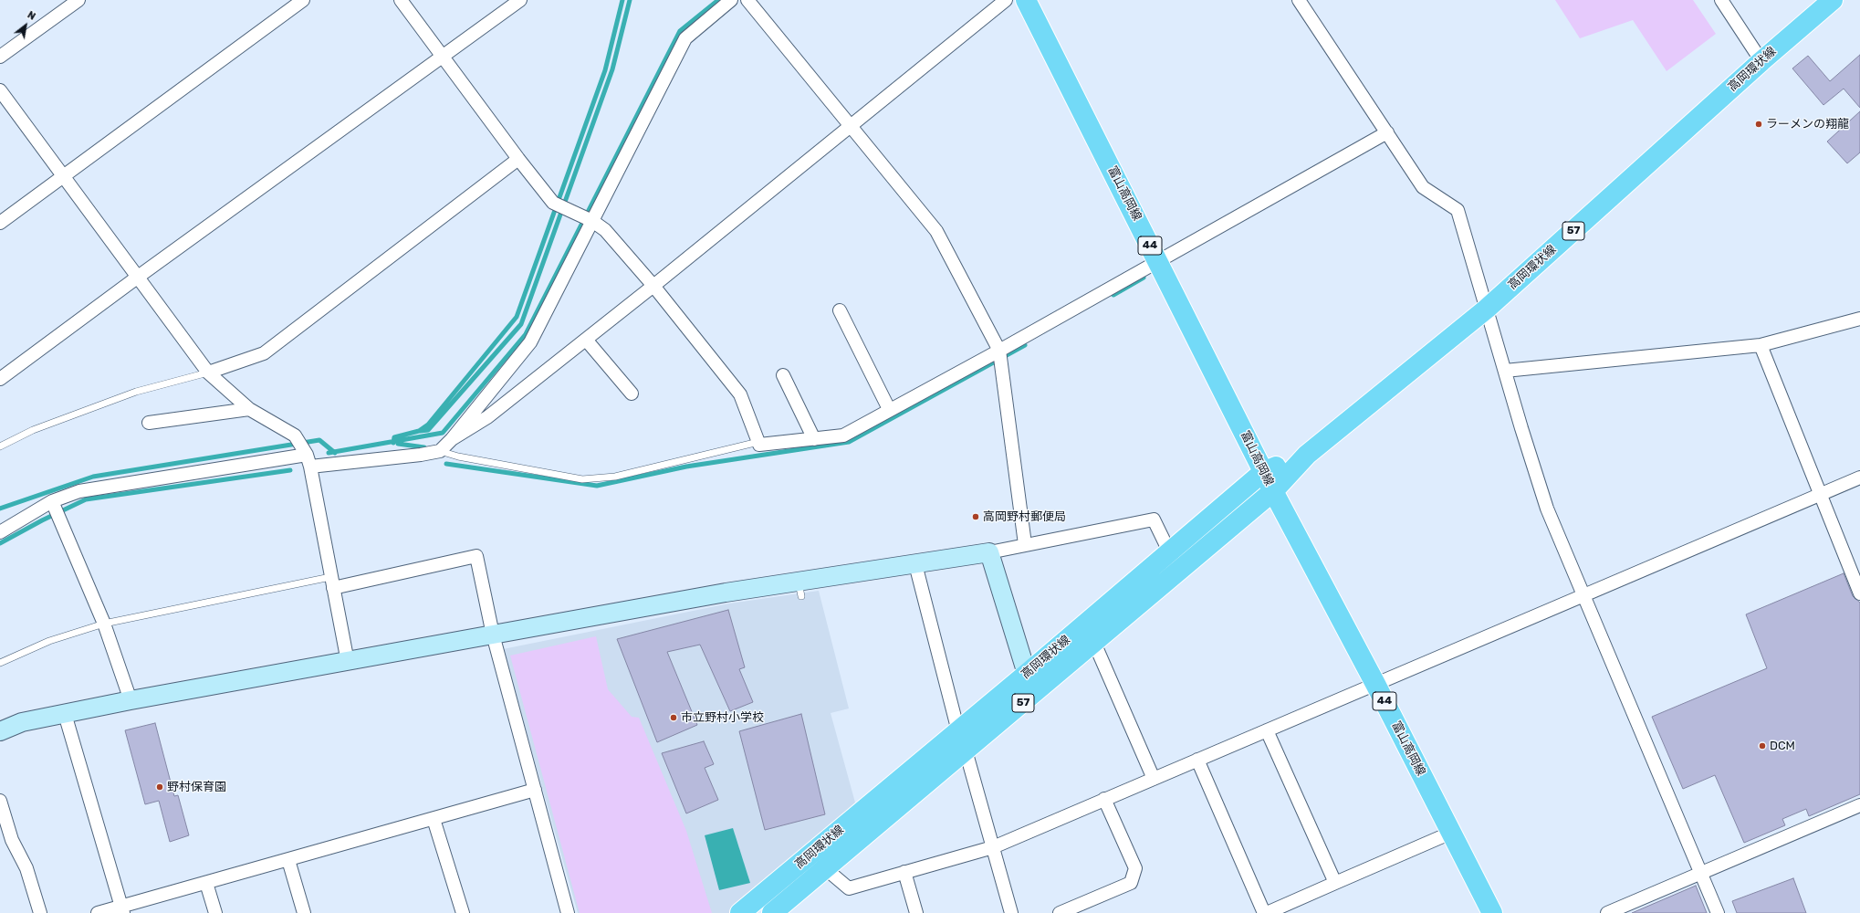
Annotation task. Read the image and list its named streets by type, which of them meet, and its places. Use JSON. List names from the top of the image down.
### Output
{
  "streets": {
    "main road": [
      "高岡環状線",
      "富山高岡線",
      "57",
      "44"
    ]
  },
  "crossings": [
    ["高岡環状線", "富山高岡線"]
  ],
  "places": [
    "ラーメンの翔龍",
    "高岡野村郵便局",
    "市立野村小学校",
    "DCM",
    "野村保育園"
  ],
  "north": "top right"
}
